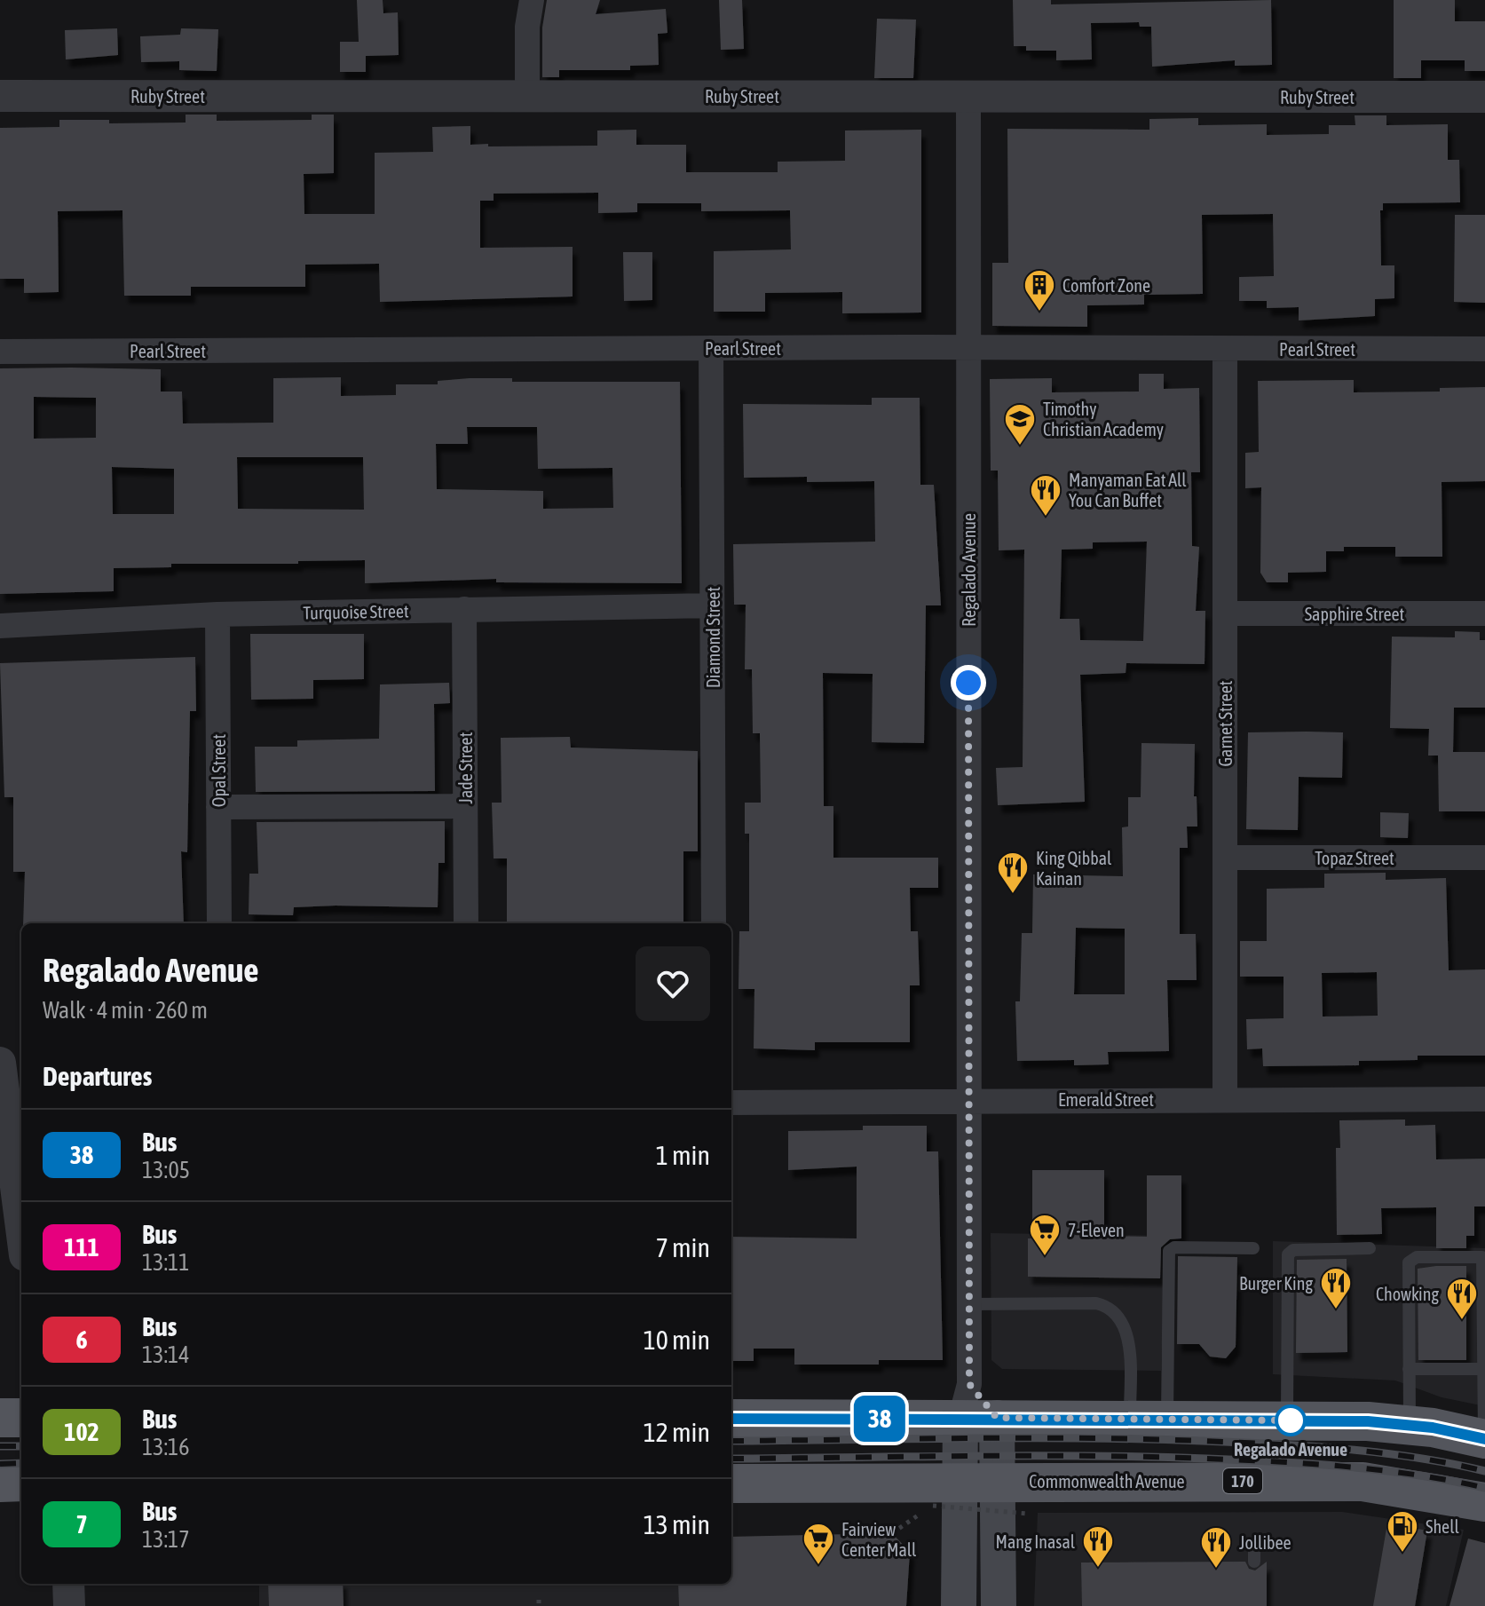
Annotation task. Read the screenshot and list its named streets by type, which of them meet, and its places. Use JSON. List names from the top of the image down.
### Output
{
  "streets": {
    "main road": ["Regalado Avenue", "Commonwealth Avenue", "170"],
    "street": [
      "Ruby Street",
      "Pearl Street",
      "Turquoise Street",
      "Sapphire Street",
      "Diamond Street",
      "Garnet Street",
      "Jade Street",
      "Opal Street",
      "Topaz Street",
      "Emerald Street"
    ]
  },
  "crossings": [
    ["Ruby Street", "Regalado Avenue"],
    ["Pearl Street", "Regalado Avenue"],
    ["Pearl Street", "Diamond Street"],
    ["Pearl Street", "Garnet Street"],
    ["Regalado Avenue", "Emerald Street"],
    ["Regalado Avenue", "Commonwealth Avenue"],
    ["Turquoise Street", "Diamond Street"],
    ["Turquoise Street", "Jade Street"],
    ["Turquoise Street", "Opal Street"],
    ["Sapphire Street", "Garnet Street"],
    ["Garnet Street", "Topaz Street"],
    ["Garnet Street", "Emerald Street"]
  ],
  "places": {
    "building": ["Comfort Zone"],
    "school or university": ["Timothy Christian Academy"],
    "restaurant": [
      "Manyaman Eat All You Can Buffet",
      "King Qibbal Kainan",
      "Burger King",
      "Chowking",
      "Mang Inasal",
      "Jollibee"
    ],
    "supermarket": ["7-Eleven", "Fairview Center Mall"],
    "other": ["Regalado Avenue"],
    "fuel station": ["Shell"]
  },
  "lines": ["bus line 38"],
  "page": {
    "on_map": "38",
    "heading": [
      ["Regalado Avenue", "Walk · 4 min · 260 m"],
      "Departures"
    ],
    "list": [
      {
        "mark": "38",
        "name": "Bus",
        "note": "13:05",
        "value": "1 min"
      },
      {
        "mark": "111",
        "name": "Bus",
        "note": "13:11",
        "value": "7 min"
      },
      {
        "mark": "6",
        "name": "Bus",
        "note": "13:14",
        "value": "10 min"
      },
      {
        "mark": "102",
        "name": "Bus",
        "note": "13:16",
        "value": "12 min"
      },
      {
        "mark": "7",
        "name": "Bus",
        "note": "13:17",
        "value": "13 min"
      }
    ]
  }
}
